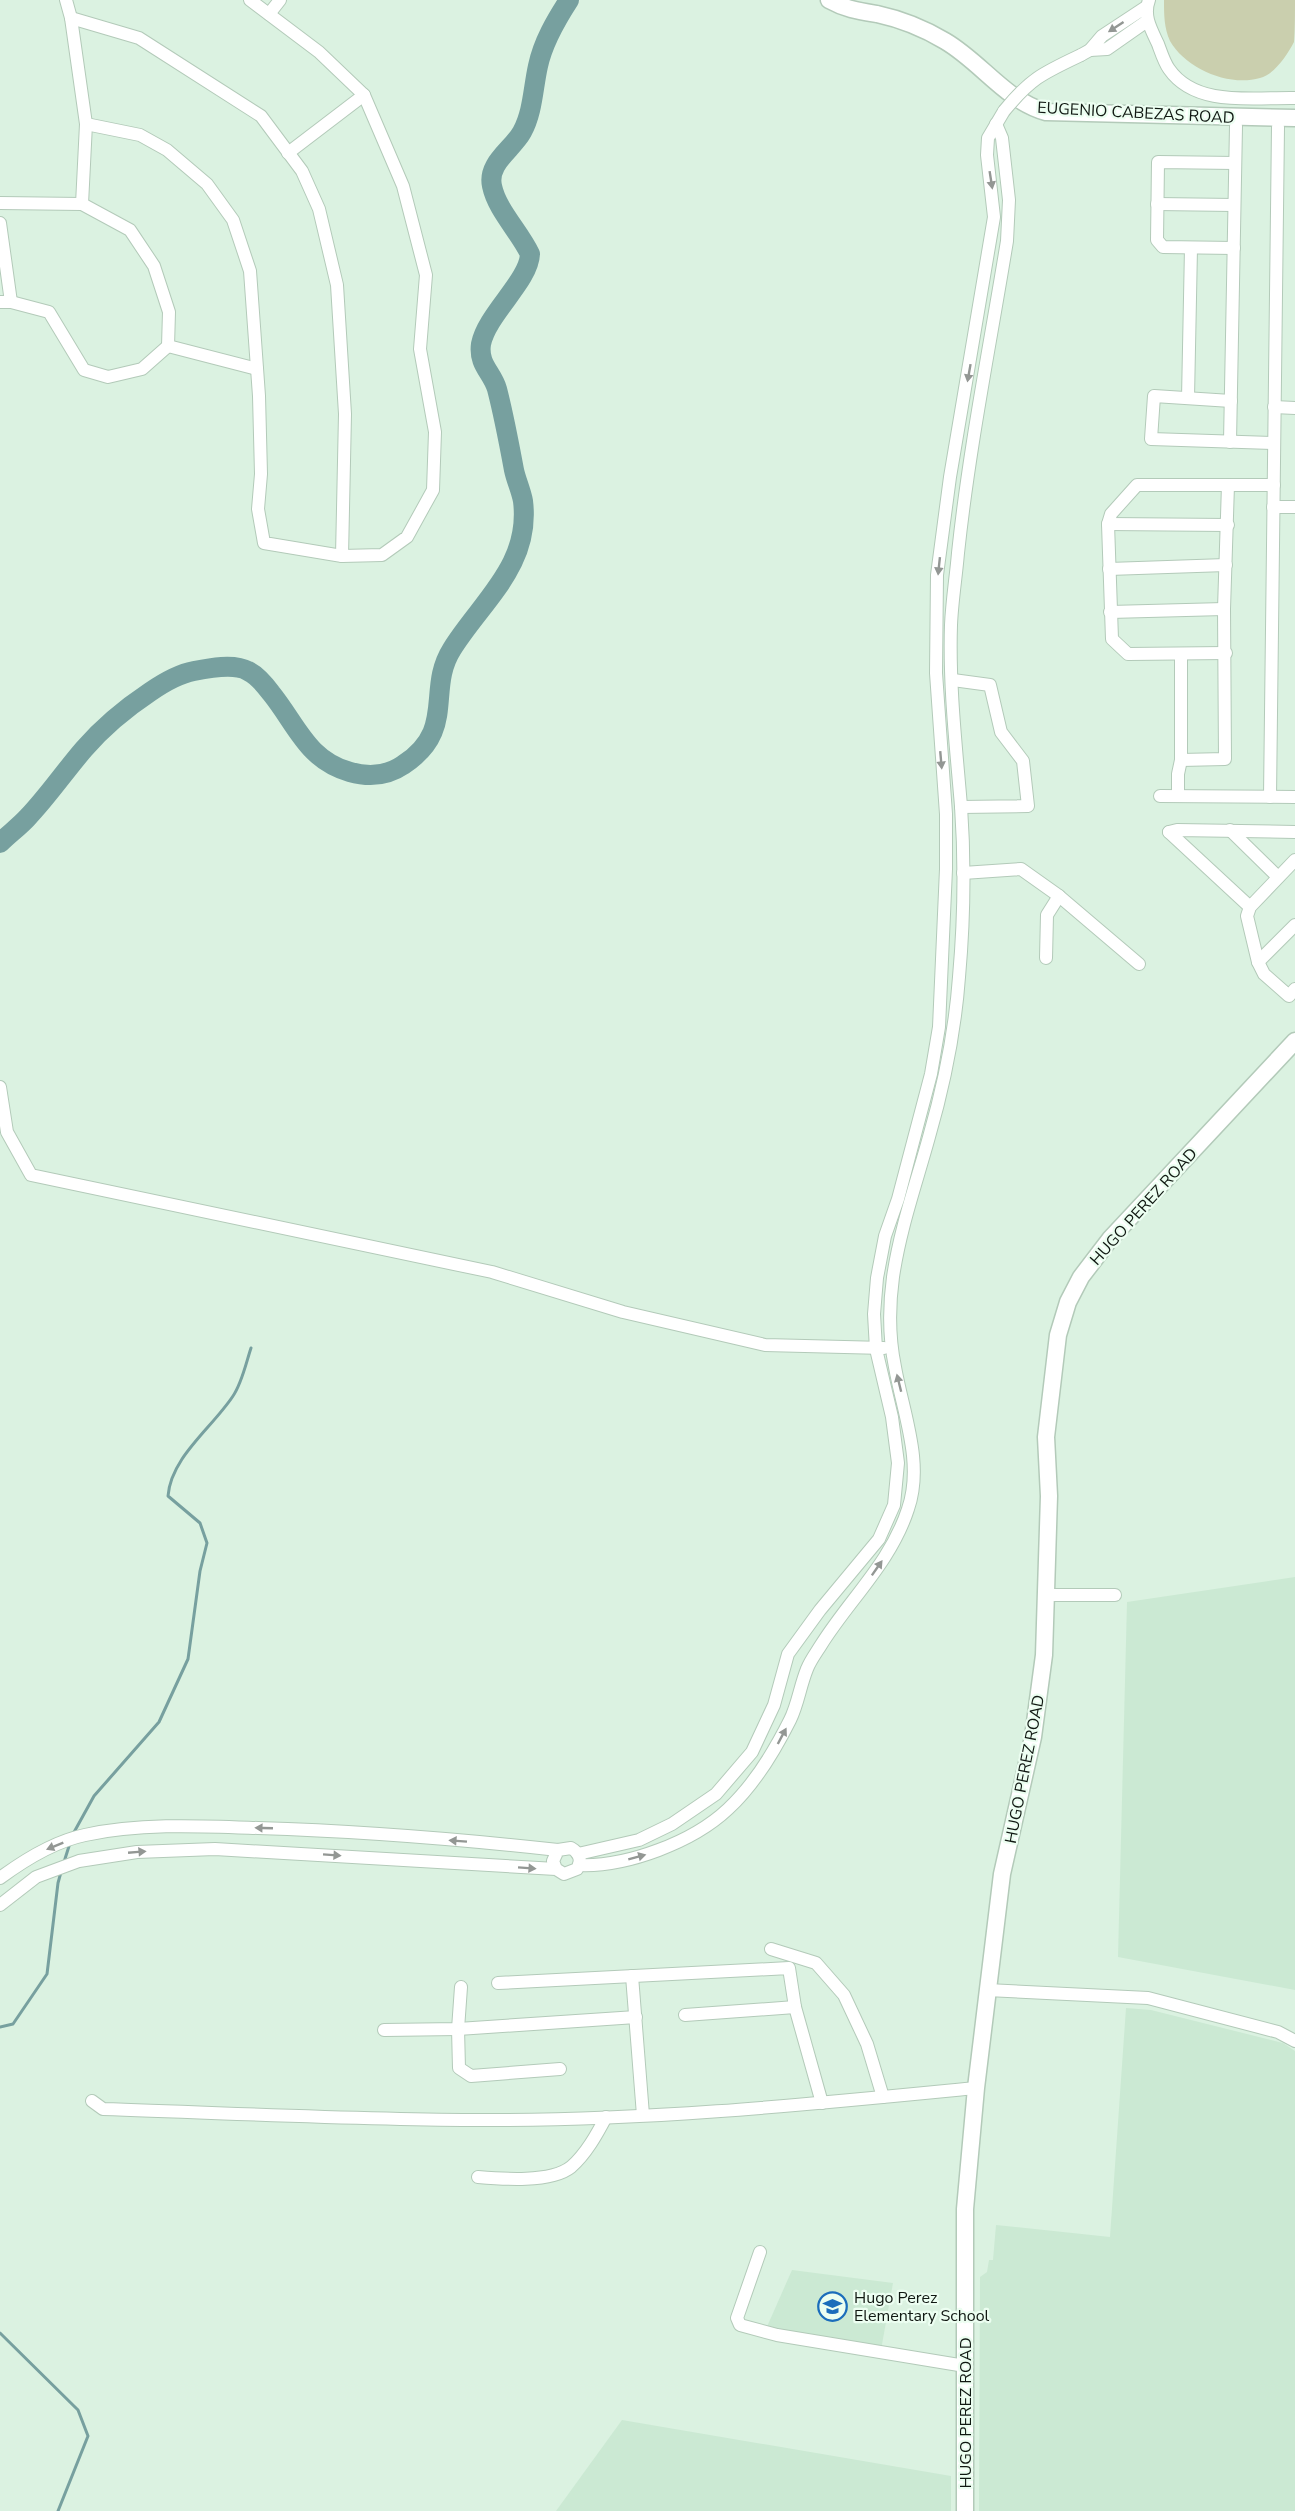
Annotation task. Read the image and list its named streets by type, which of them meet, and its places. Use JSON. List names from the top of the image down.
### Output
{
  "streets": {
    "street": ["EUGENIO CABEZAS ROAD", "HUGO PEREZ ROAD"]
  },
  "places": {
    "school or university": ["Hugo Perez Elementary School"]
  }
}
